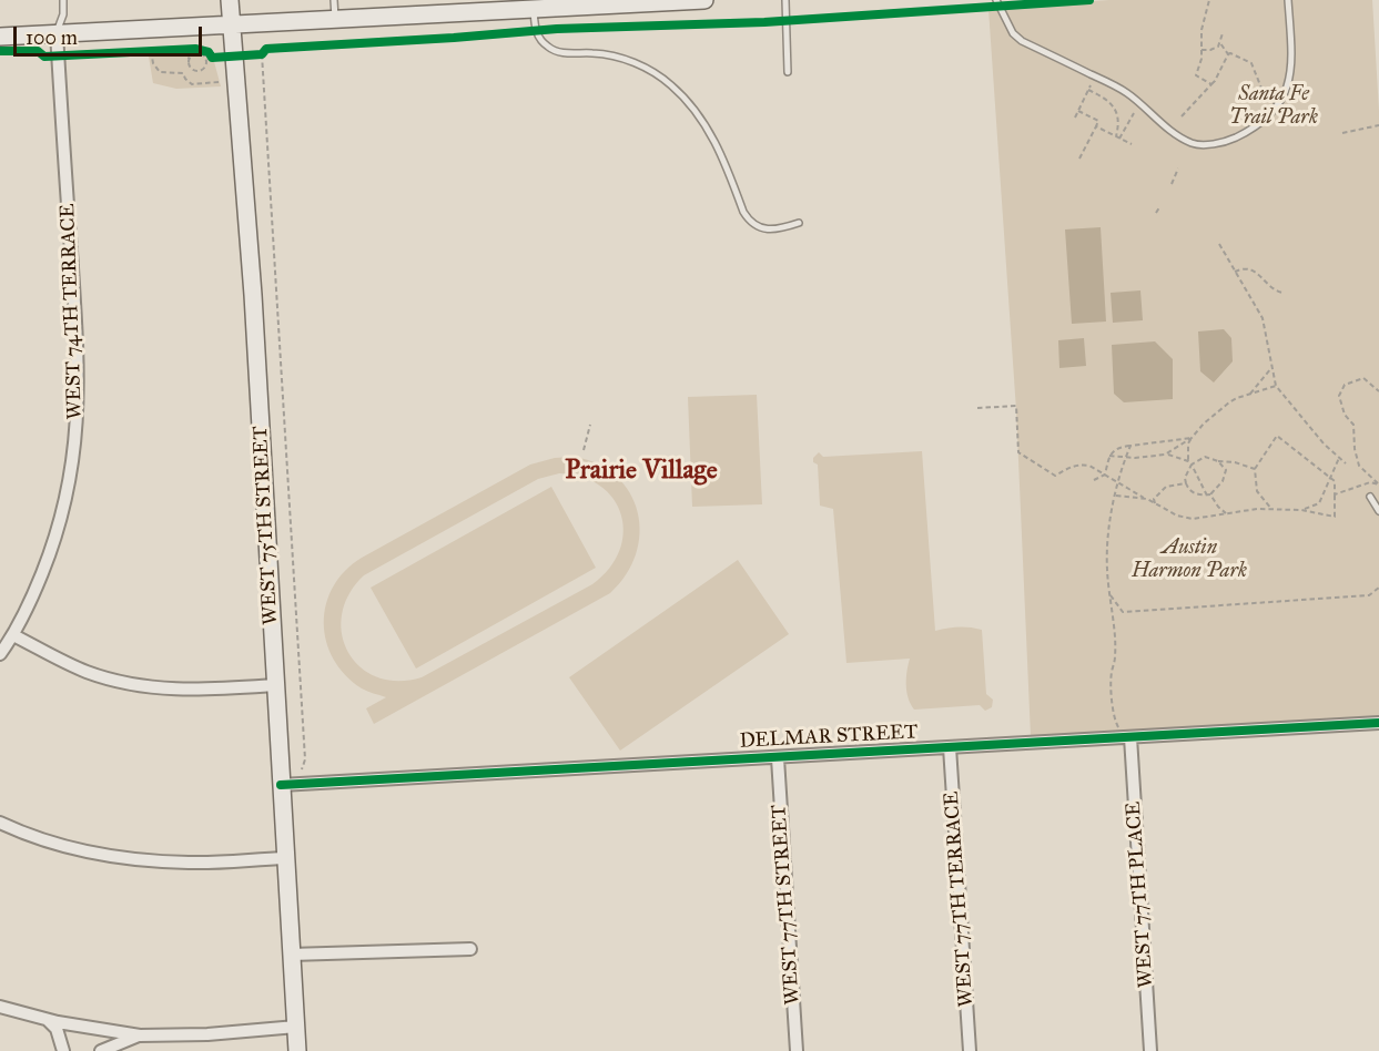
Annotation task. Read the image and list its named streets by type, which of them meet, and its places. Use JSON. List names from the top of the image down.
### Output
{
  "streets": {
    "main road": ["WEST 75TH STREET"],
    "street": [
      "WEST 74TH TERRACE",
      "DELMAR STREET",
      "WEST 77TH PLACE",
      "WEST 77TH TERRACE",
      "WEST 77TH STREET"
    ]
  },
  "crossings": [
    ["WEST 75TH STREET", "DELMAR STREET"],
    ["DELMAR STREET", "WEST 77TH PLACE"],
    ["DELMAR STREET", "WEST 77TH TERRACE"],
    ["DELMAR STREET", "WEST 77TH STREET"]
  ],
  "districts": ["Prairie Village"],
  "parks": ["Santa Fe Trail Park", "Austin Harmon Park"],
  "scale_bar": "100 m"
}
